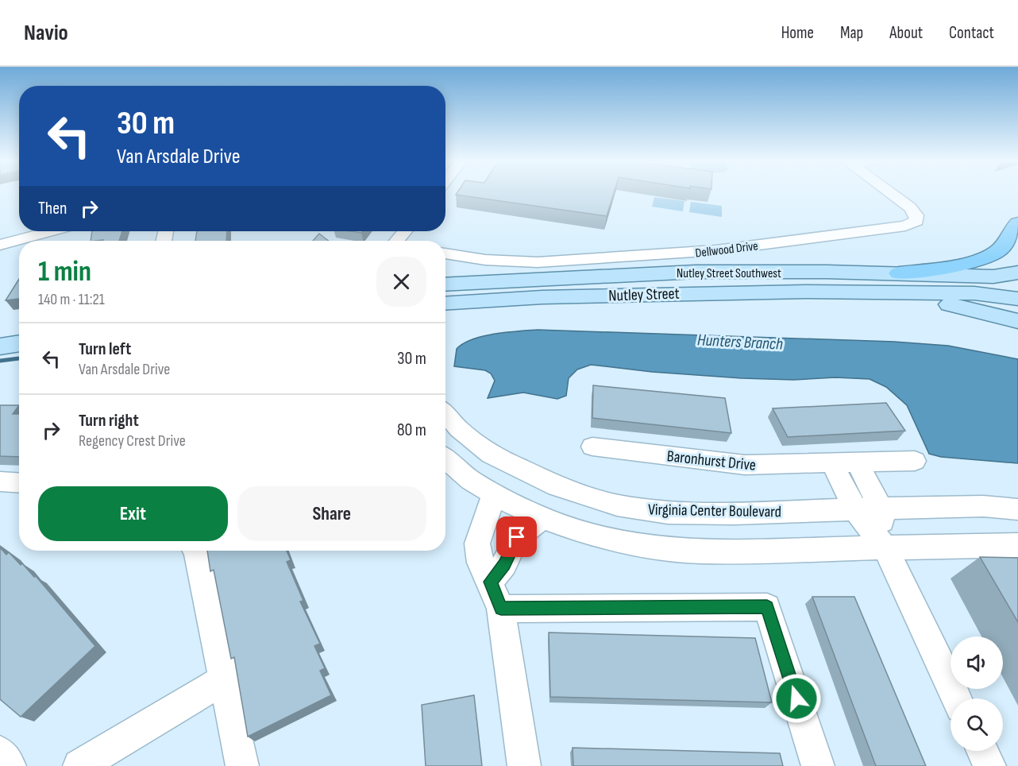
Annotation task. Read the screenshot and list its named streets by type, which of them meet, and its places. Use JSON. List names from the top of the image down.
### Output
{
  "streets": {
    "main road": ["Nutley Street Southwest", "Nutley Street"],
    "street": ["Dellwood Drive", "Baronhurst Drive", "Virginia Center Boulevard"]
  },
  "water": ["Hunters Branch"],
  "page": {
    "header": "Navio",
    "nav": [
      "Home",
      "Map",
      "About",
      "Contact"
    ],
    "turn": ["30 m", "Van Arsdale Drive"],
    "then": "Then",
    "heading": ["1 min", "140 m · 11:21"],
    "list": [
      {
        "name": "Turn left",
        "note": "Van Arsdale Drive",
        "value": "30 m"
      },
      {
        "name": "Turn right",
        "note": "Regency Crest Drive",
        "value": "80 m"
      }
    ],
    "buttons": ["Exit", "Share"]
  }
}
